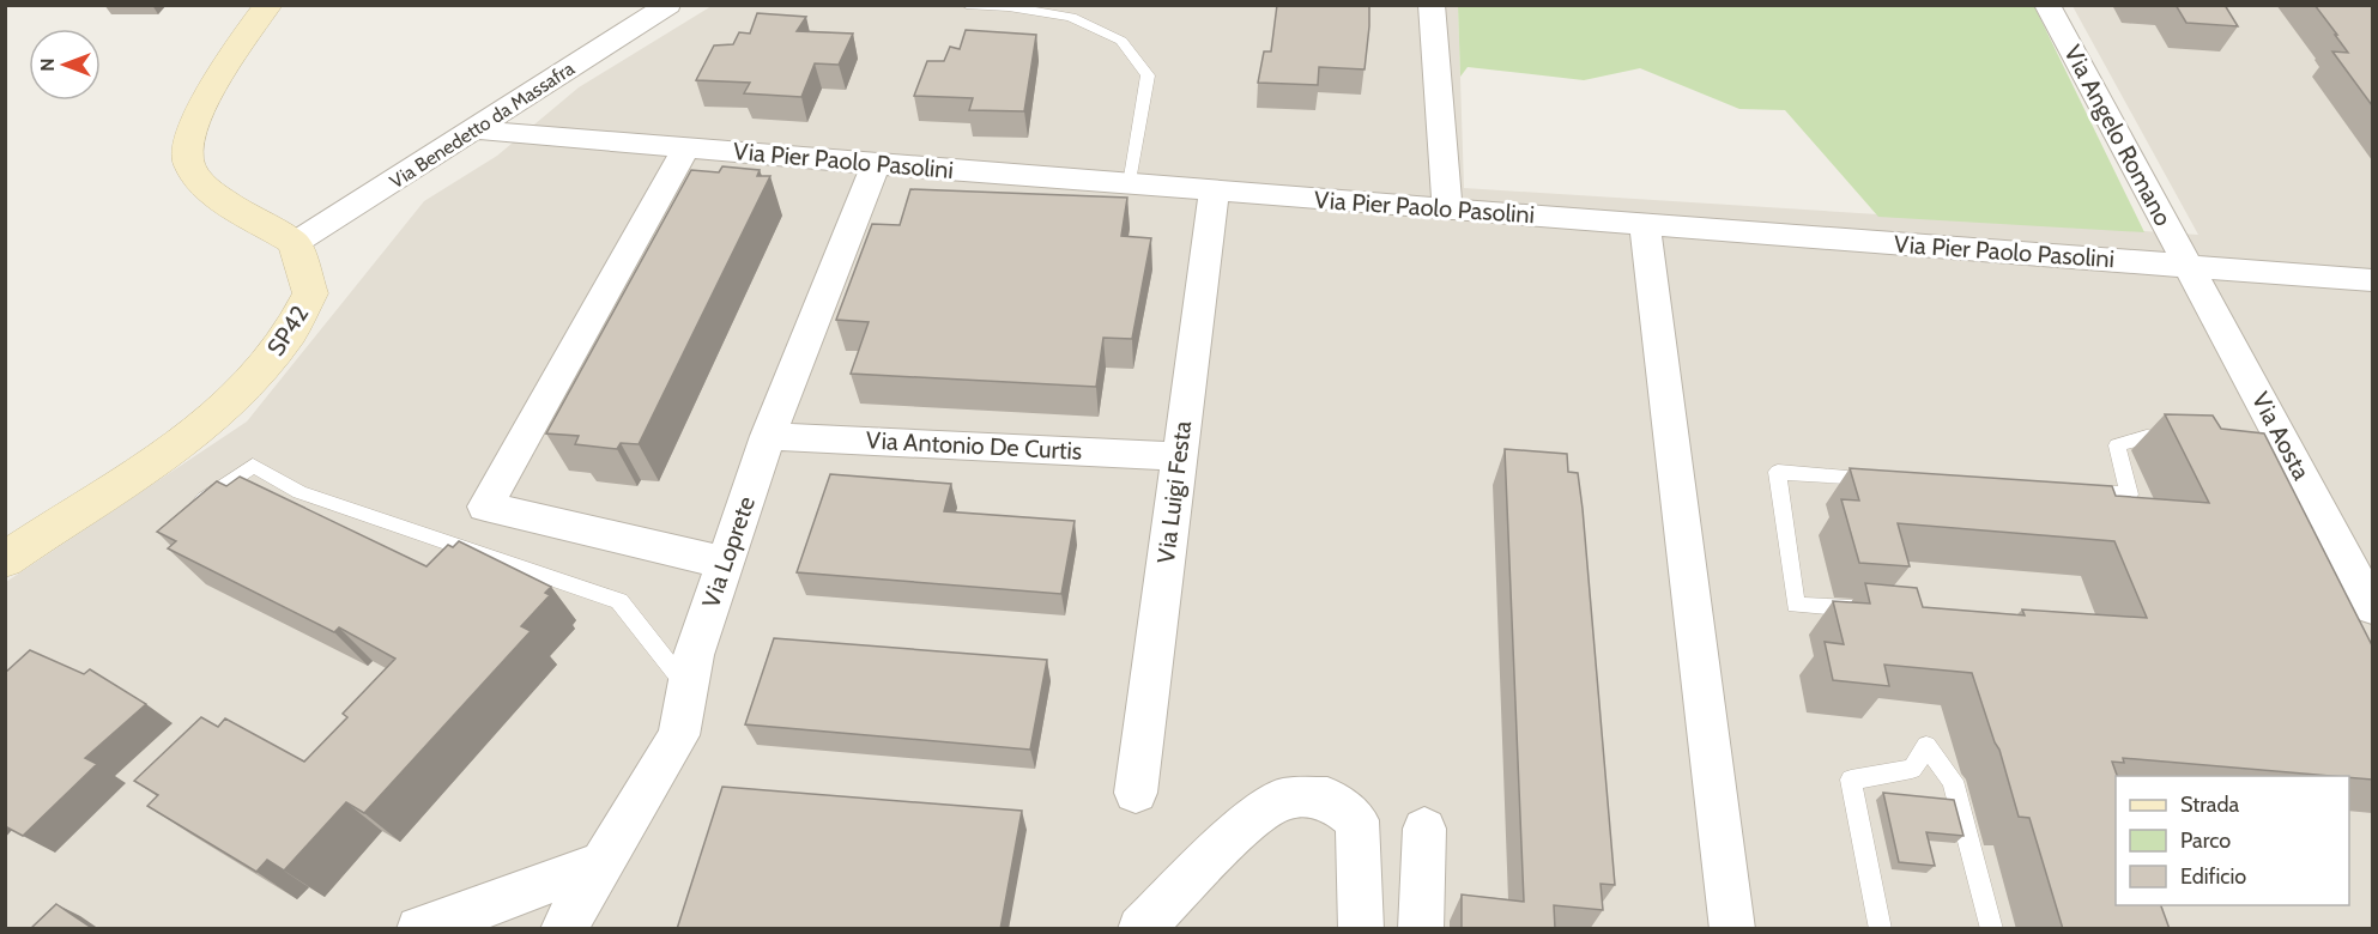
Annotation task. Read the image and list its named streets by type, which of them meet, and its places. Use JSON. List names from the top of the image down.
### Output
{
  "streets": {
    "main road": ["SP42"],
    "street": [
      "Via Benedetto da Massafra",
      "Via Angelo Romano",
      "Via Pier Paolo Pasolini",
      "Via Aosta",
      "Via Antonio De Curtis",
      "Via Luigi Festa",
      "Via Loprete"
    ]
  },
  "crossings": [
    ["Via Benedetto da Massafra", "Via Pier Paolo Pasolini"],
    ["Via Benedetto da Massafra", "SP42"],
    ["Via Angelo Romano", "Via Pier Paolo Pasolini"],
    ["Via Angelo Romano", "Via Aosta"],
    ["Via Pier Paolo Pasolini", "Via Aosta"],
    ["Via Pier Paolo Pasolini", "Via Luigi Festa"],
    ["Via Pier Paolo Pasolini", "Via Loprete"],
    ["Via Antonio De Curtis", "Via Luigi Festa"],
    ["Via Antonio De Curtis", "Via Loprete"]
  ],
  "legend": ["Strada", "Parco", "Edificio"],
  "north": "left"
}
